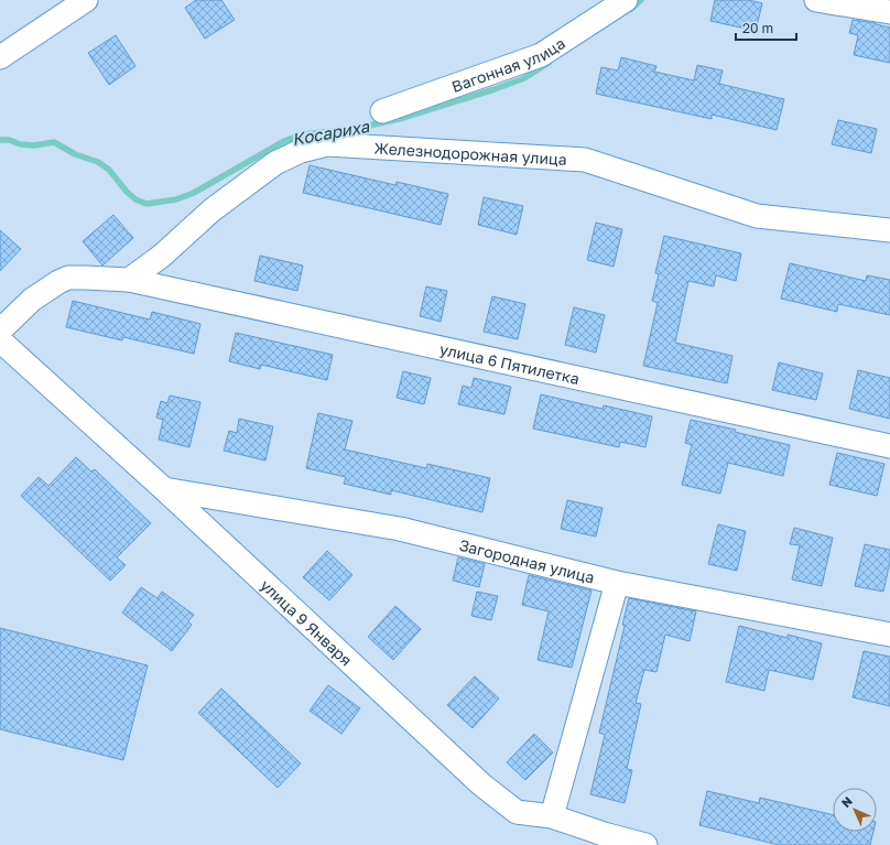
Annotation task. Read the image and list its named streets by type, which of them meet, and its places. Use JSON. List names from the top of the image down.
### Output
{
  "streets": {
    "street": [
      "Вагонная улица",
      "Железнодорожная улица",
      "улица 6 Пятилетка",
      "Загородная улица",
      "улица 9 Января"
    ]
  },
  "crossings": [
    ["Железнодорожная улица", "улица 6 Пятилетка"],
    ["Загородная улица", "улица 9 Января"]
  ],
  "water": ["Косариха"],
  "scale_bar": "20 m",
  "north": "top left"
}
